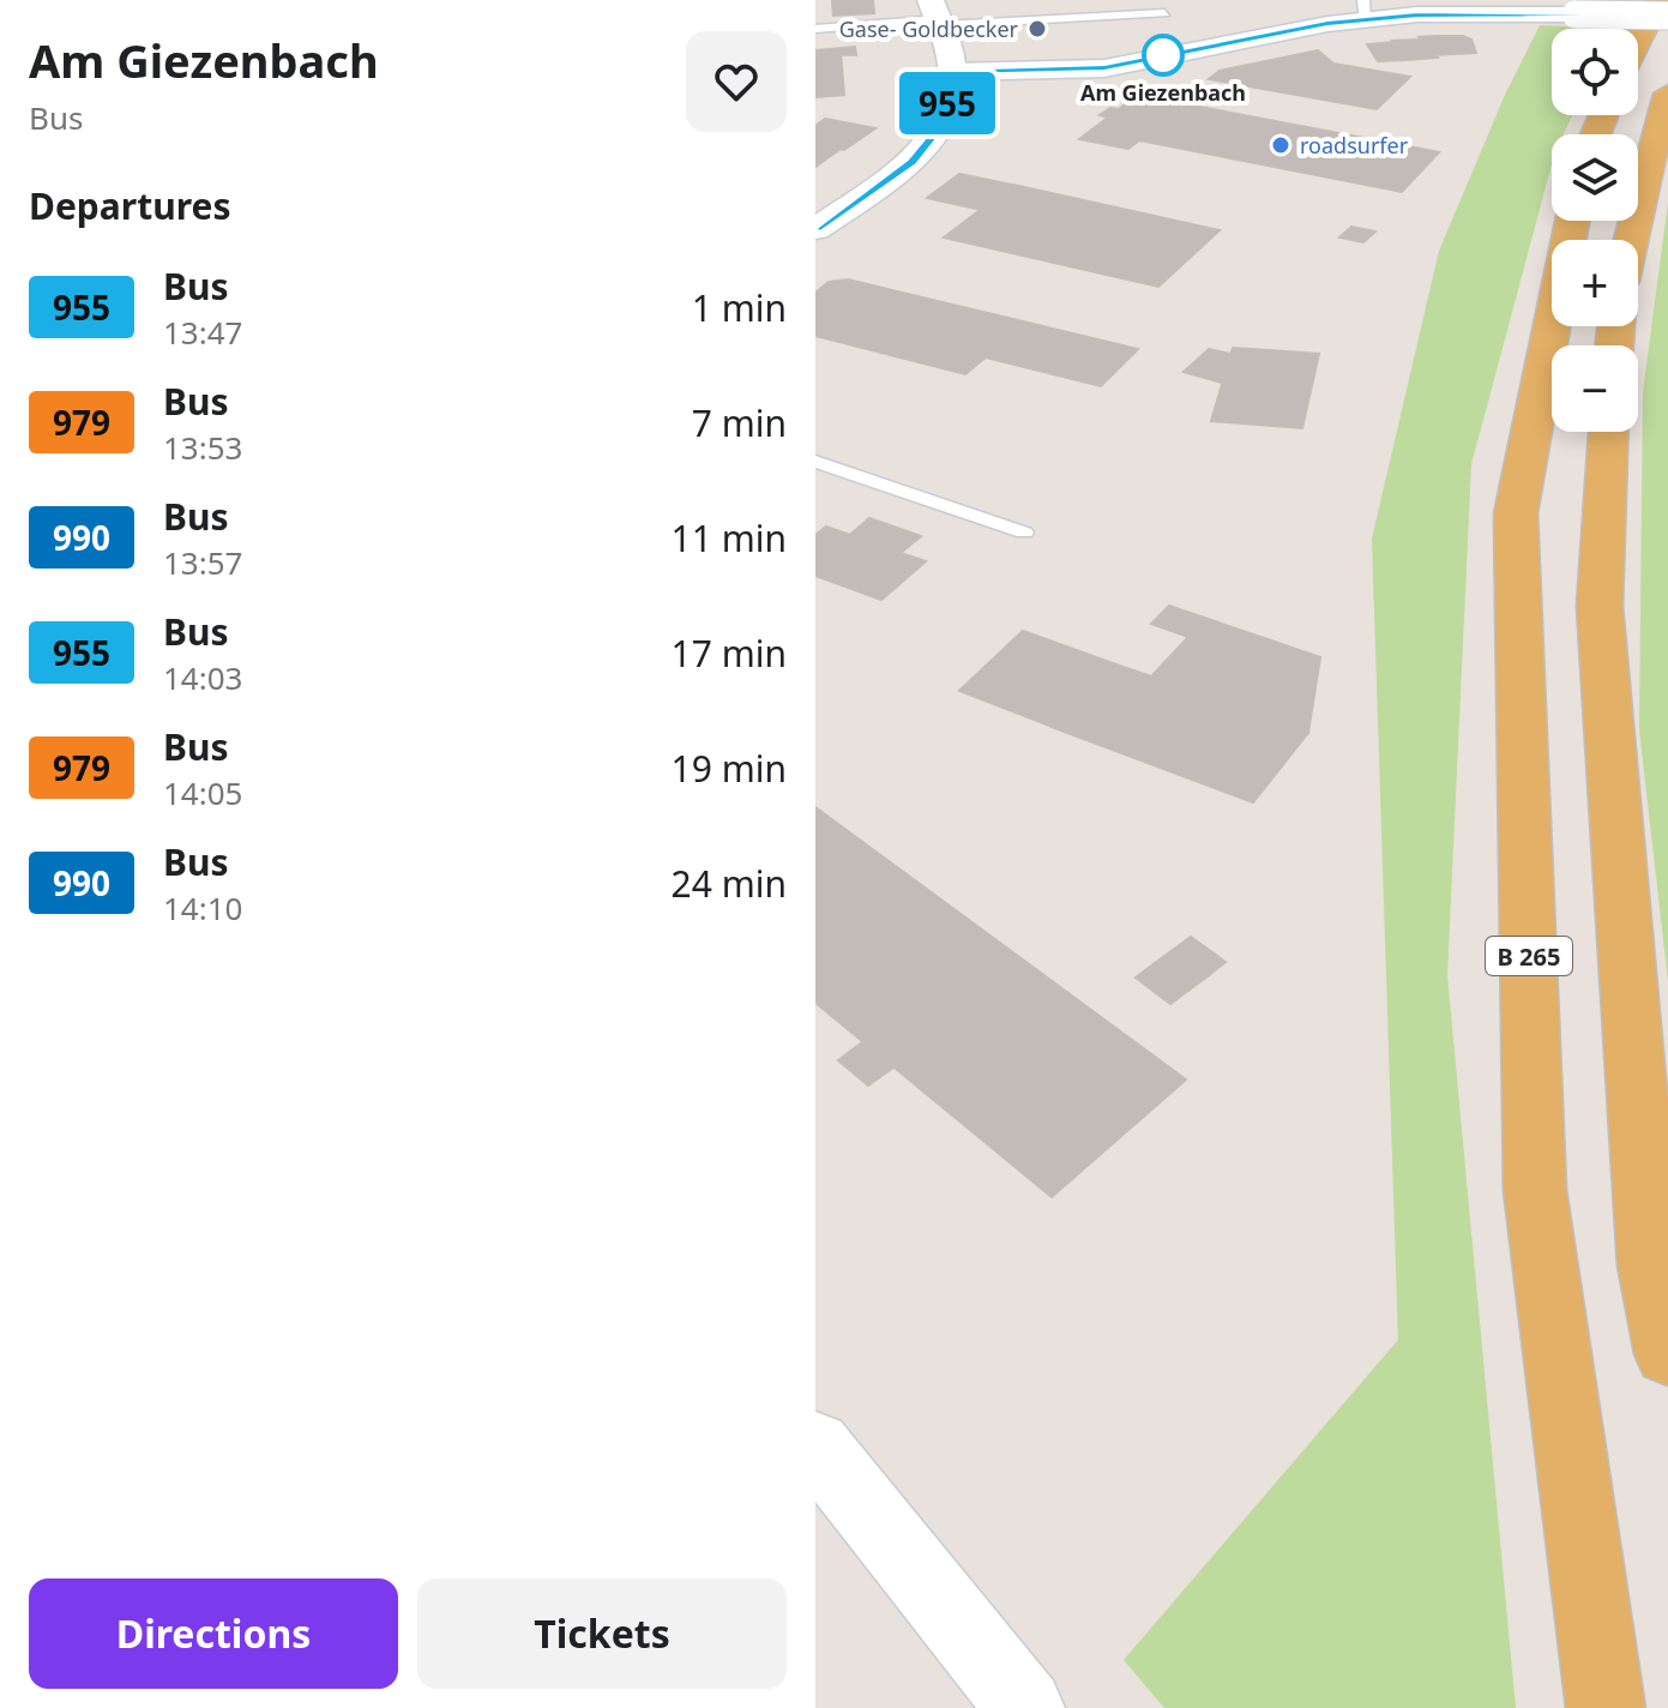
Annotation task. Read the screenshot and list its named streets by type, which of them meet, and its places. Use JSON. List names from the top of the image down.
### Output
{
  "streets": {
    "main road": ["B 265"]
  },
  "places": ["Gase- Goldbecker", "Am Giezenbach", "roadsurfer"],
  "lines": ["bus line 955"],
  "page": {
    "heading": [
      ["Am Giezenbach", "Bus"],
      "Departures"
    ],
    "on_map": "955",
    "map_buttons": ["+", "−"],
    "list": [
      {
        "mark": "955",
        "name": "Bus",
        "note": "13:47",
        "value": "1 min"
      },
      {
        "mark": "979",
        "name": "Bus",
        "note": "13:53",
        "value": "7 min"
      },
      {
        "mark": "990",
        "name": "Bus",
        "note": "13:57",
        "value": "11 min"
      },
      {
        "mark": "955",
        "name": "Bus",
        "note": "14:03",
        "value": "17 min"
      },
      {
        "mark": "979",
        "name": "Bus",
        "note": "14:05",
        "value": "19 min"
      },
      {
        "mark": "990",
        "name": "Bus",
        "note": "14:10",
        "value": "24 min"
      }
    ],
    "buttons": ["Directions", "Tickets"]
  }
}
